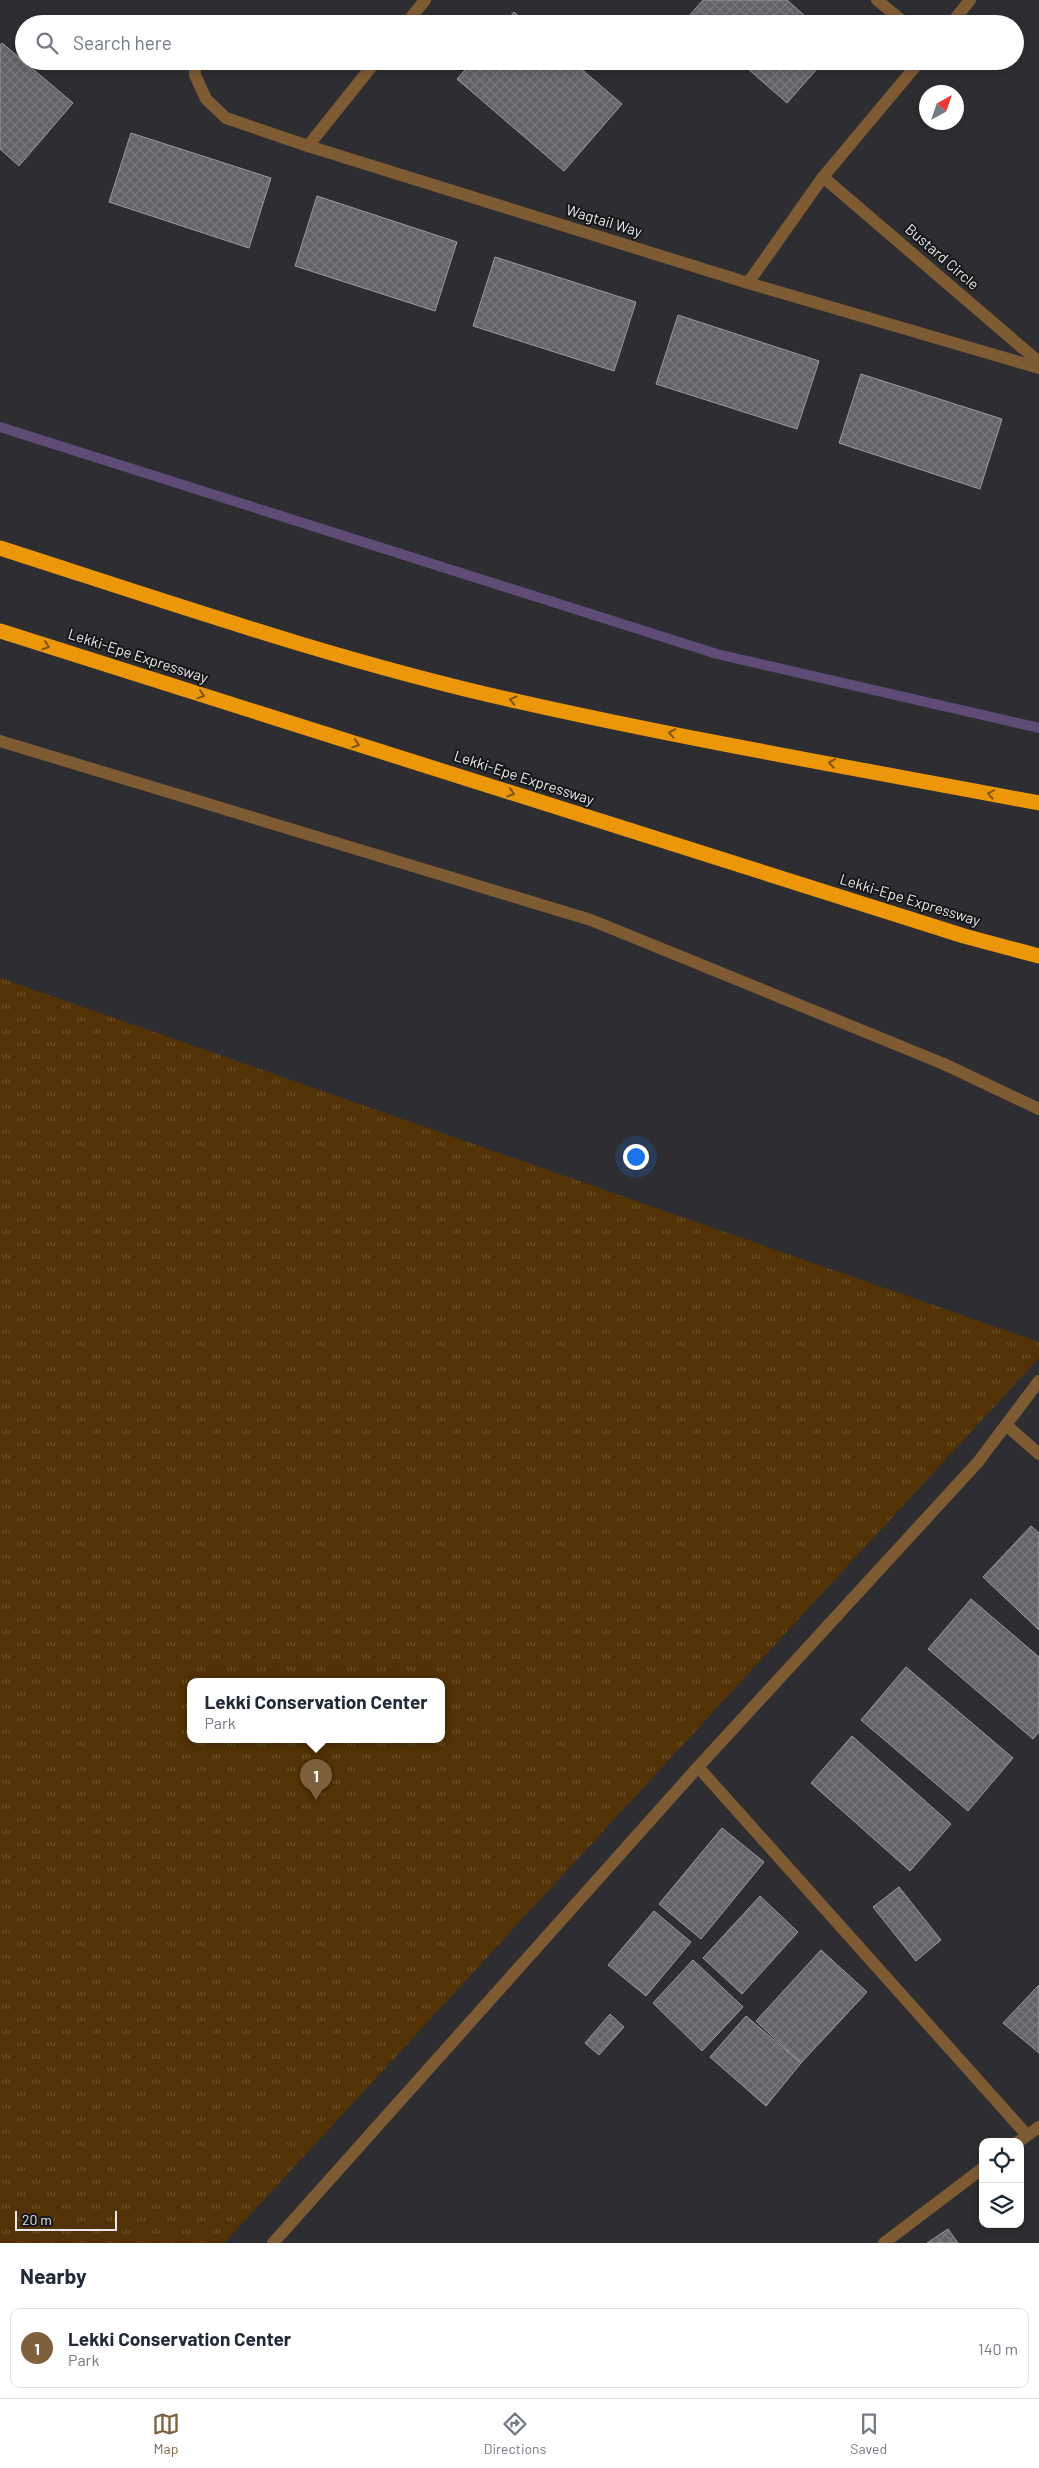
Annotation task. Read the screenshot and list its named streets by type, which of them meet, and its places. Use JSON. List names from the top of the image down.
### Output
{
  "streets": {
    "highway": ["Lekki-Epe Expressway"],
    "street": ["Wagtail Way", "Bustard Circle"]
  },
  "scale_bar": "20 m",
  "north": "top right",
  "page": {
    "search": "Search here",
    "popup": ["Lekki Conservation Center", "Park"],
    "pins": "1",
    "scale": "20 m",
    "heading": "Nearby",
    "list": [
      {
        "mark": "1",
        "name": "Lekki Conservation Center",
        "note": "Park",
        "value": "140 m"
      }
    ],
    "nav": ["Map", "Directions", "Saved"]
  }
}
